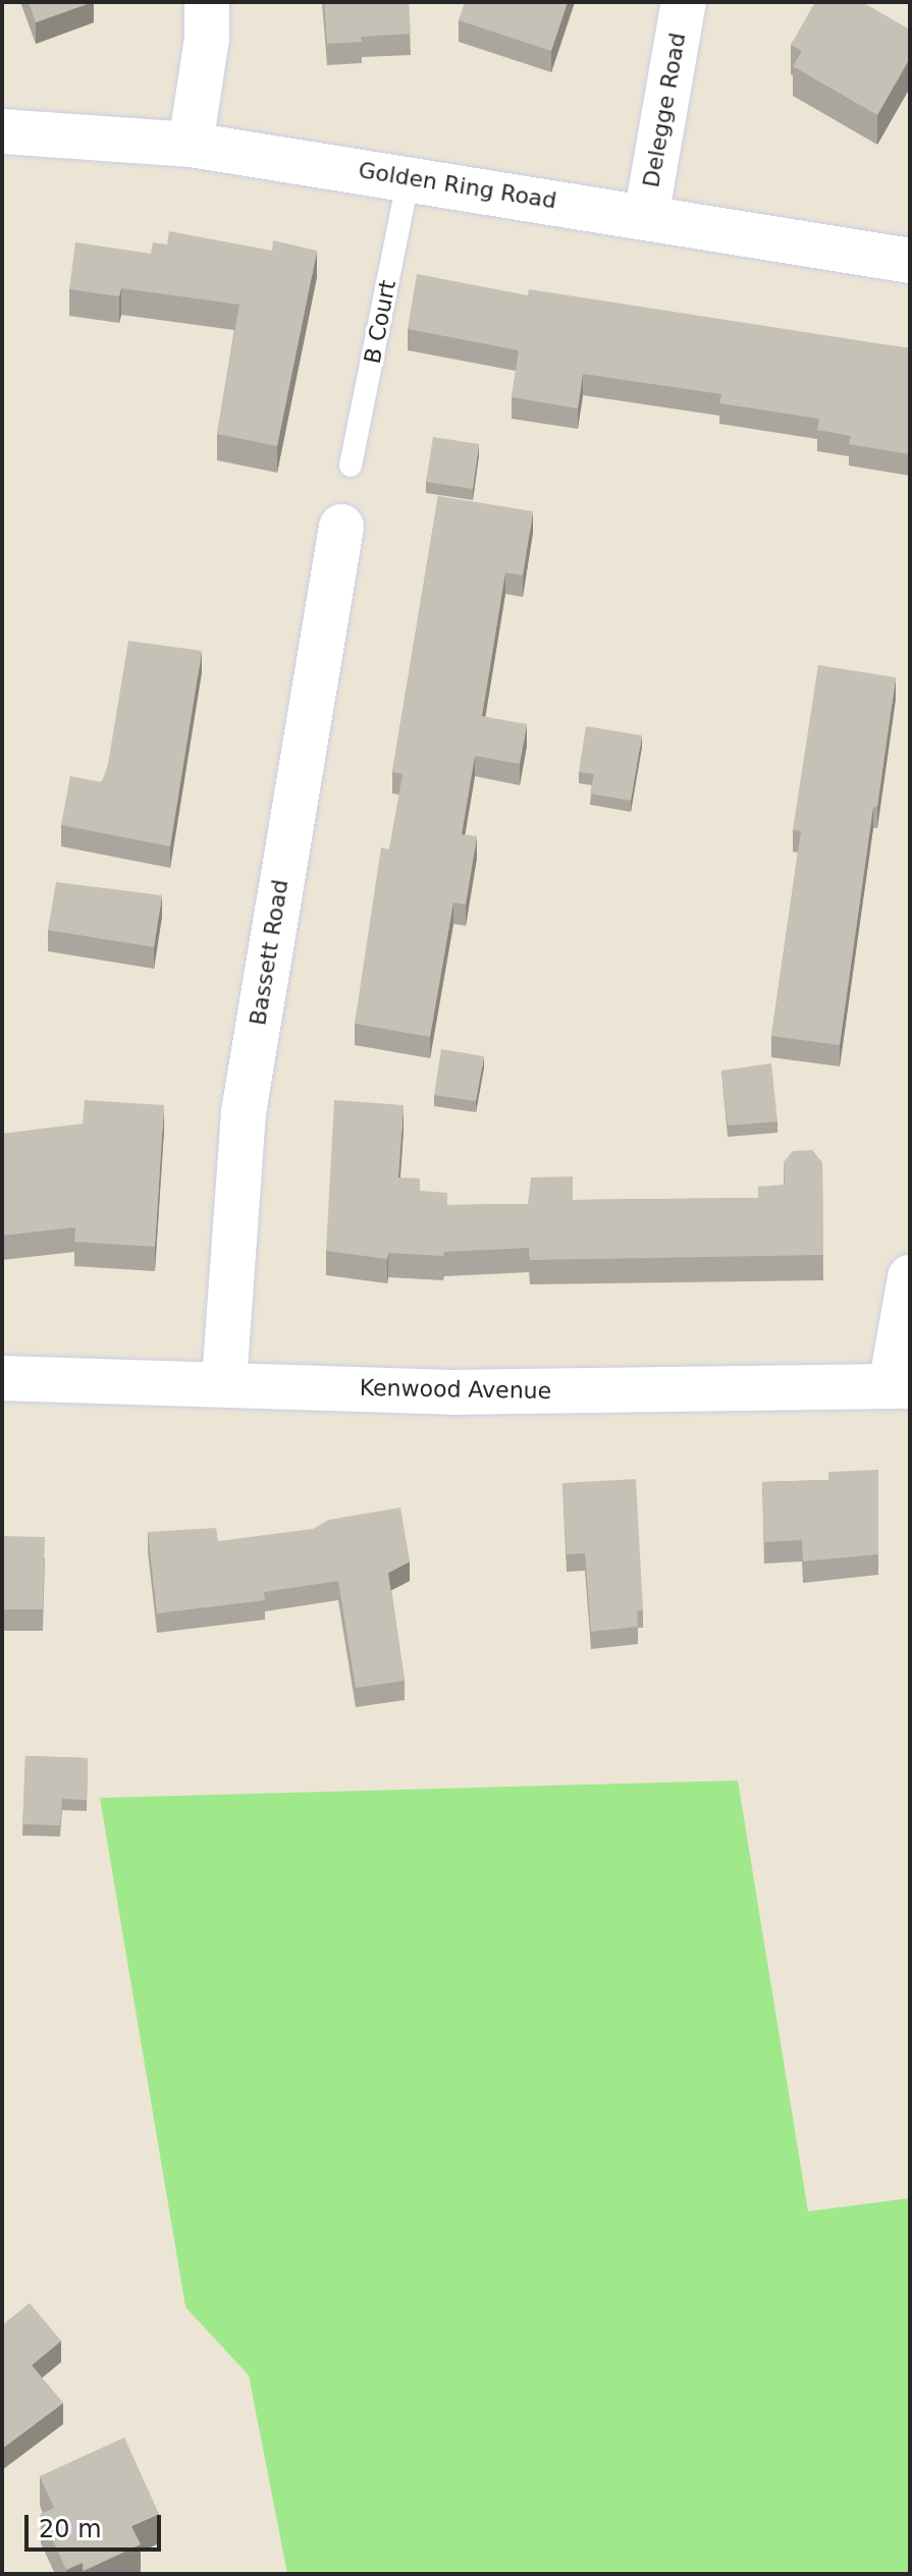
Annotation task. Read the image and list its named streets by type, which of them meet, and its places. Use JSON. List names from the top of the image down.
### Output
{
  "streets": {
    "street": [
      "Delegge Road",
      "Golden Ring Road",
      "Bassett Road",
      "Kenwood Avenue"
    ],
    "lane": ["B Court"]
  },
  "crossings": [
    ["Delegge Road", "Golden Ring Road"],
    ["Golden Ring Road", "B Court"],
    ["Bassett Road", "Kenwood Avenue"]
  ],
  "scale_bar": "20 m"
}
